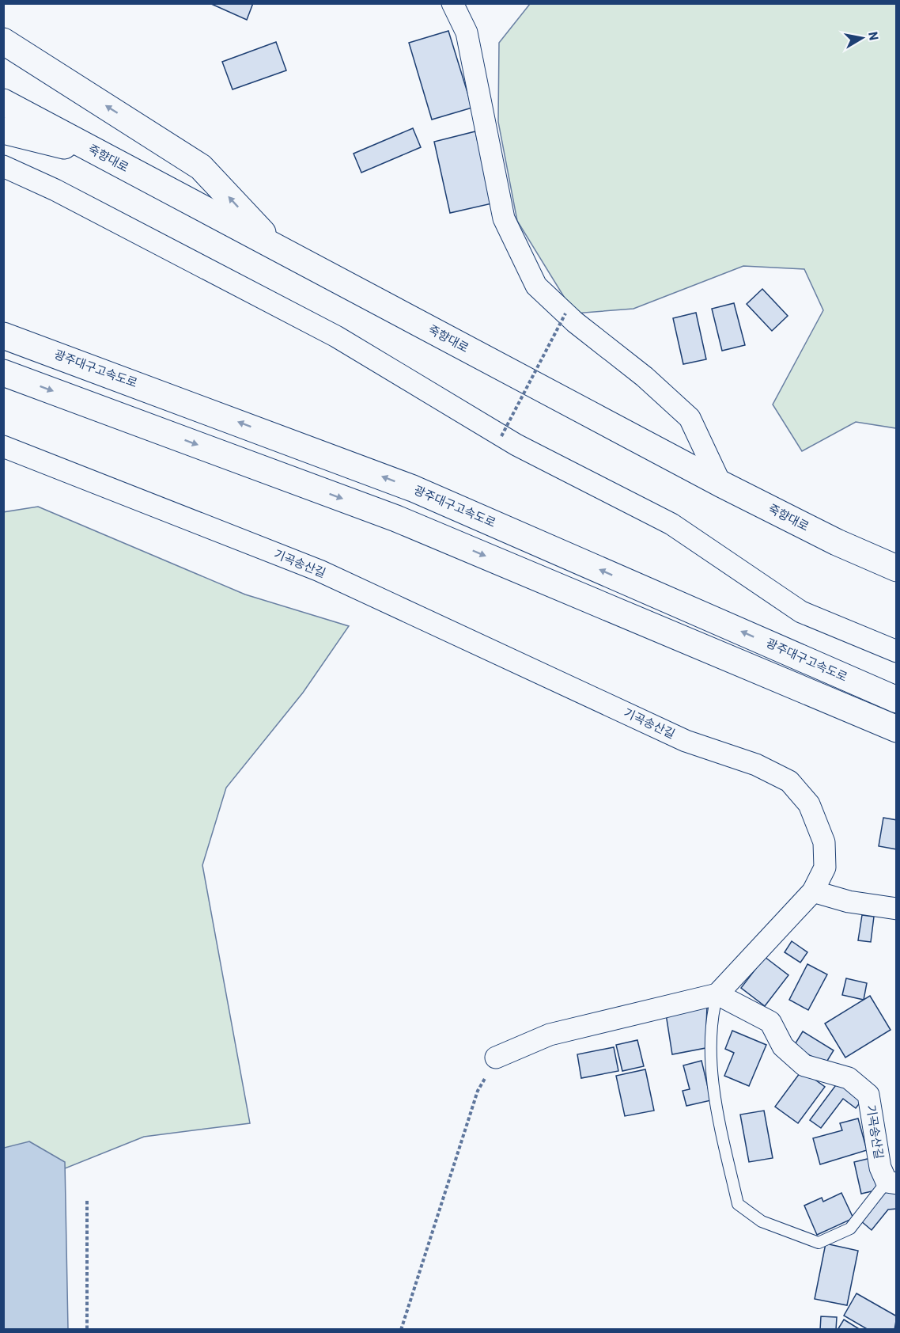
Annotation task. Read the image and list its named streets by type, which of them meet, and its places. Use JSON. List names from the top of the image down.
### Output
{
  "streets": {
    "main road": ["죽향대로", "광주대구고속도로"],
    "street": ["기곡송산길"]
  },
  "north": "right"
}
